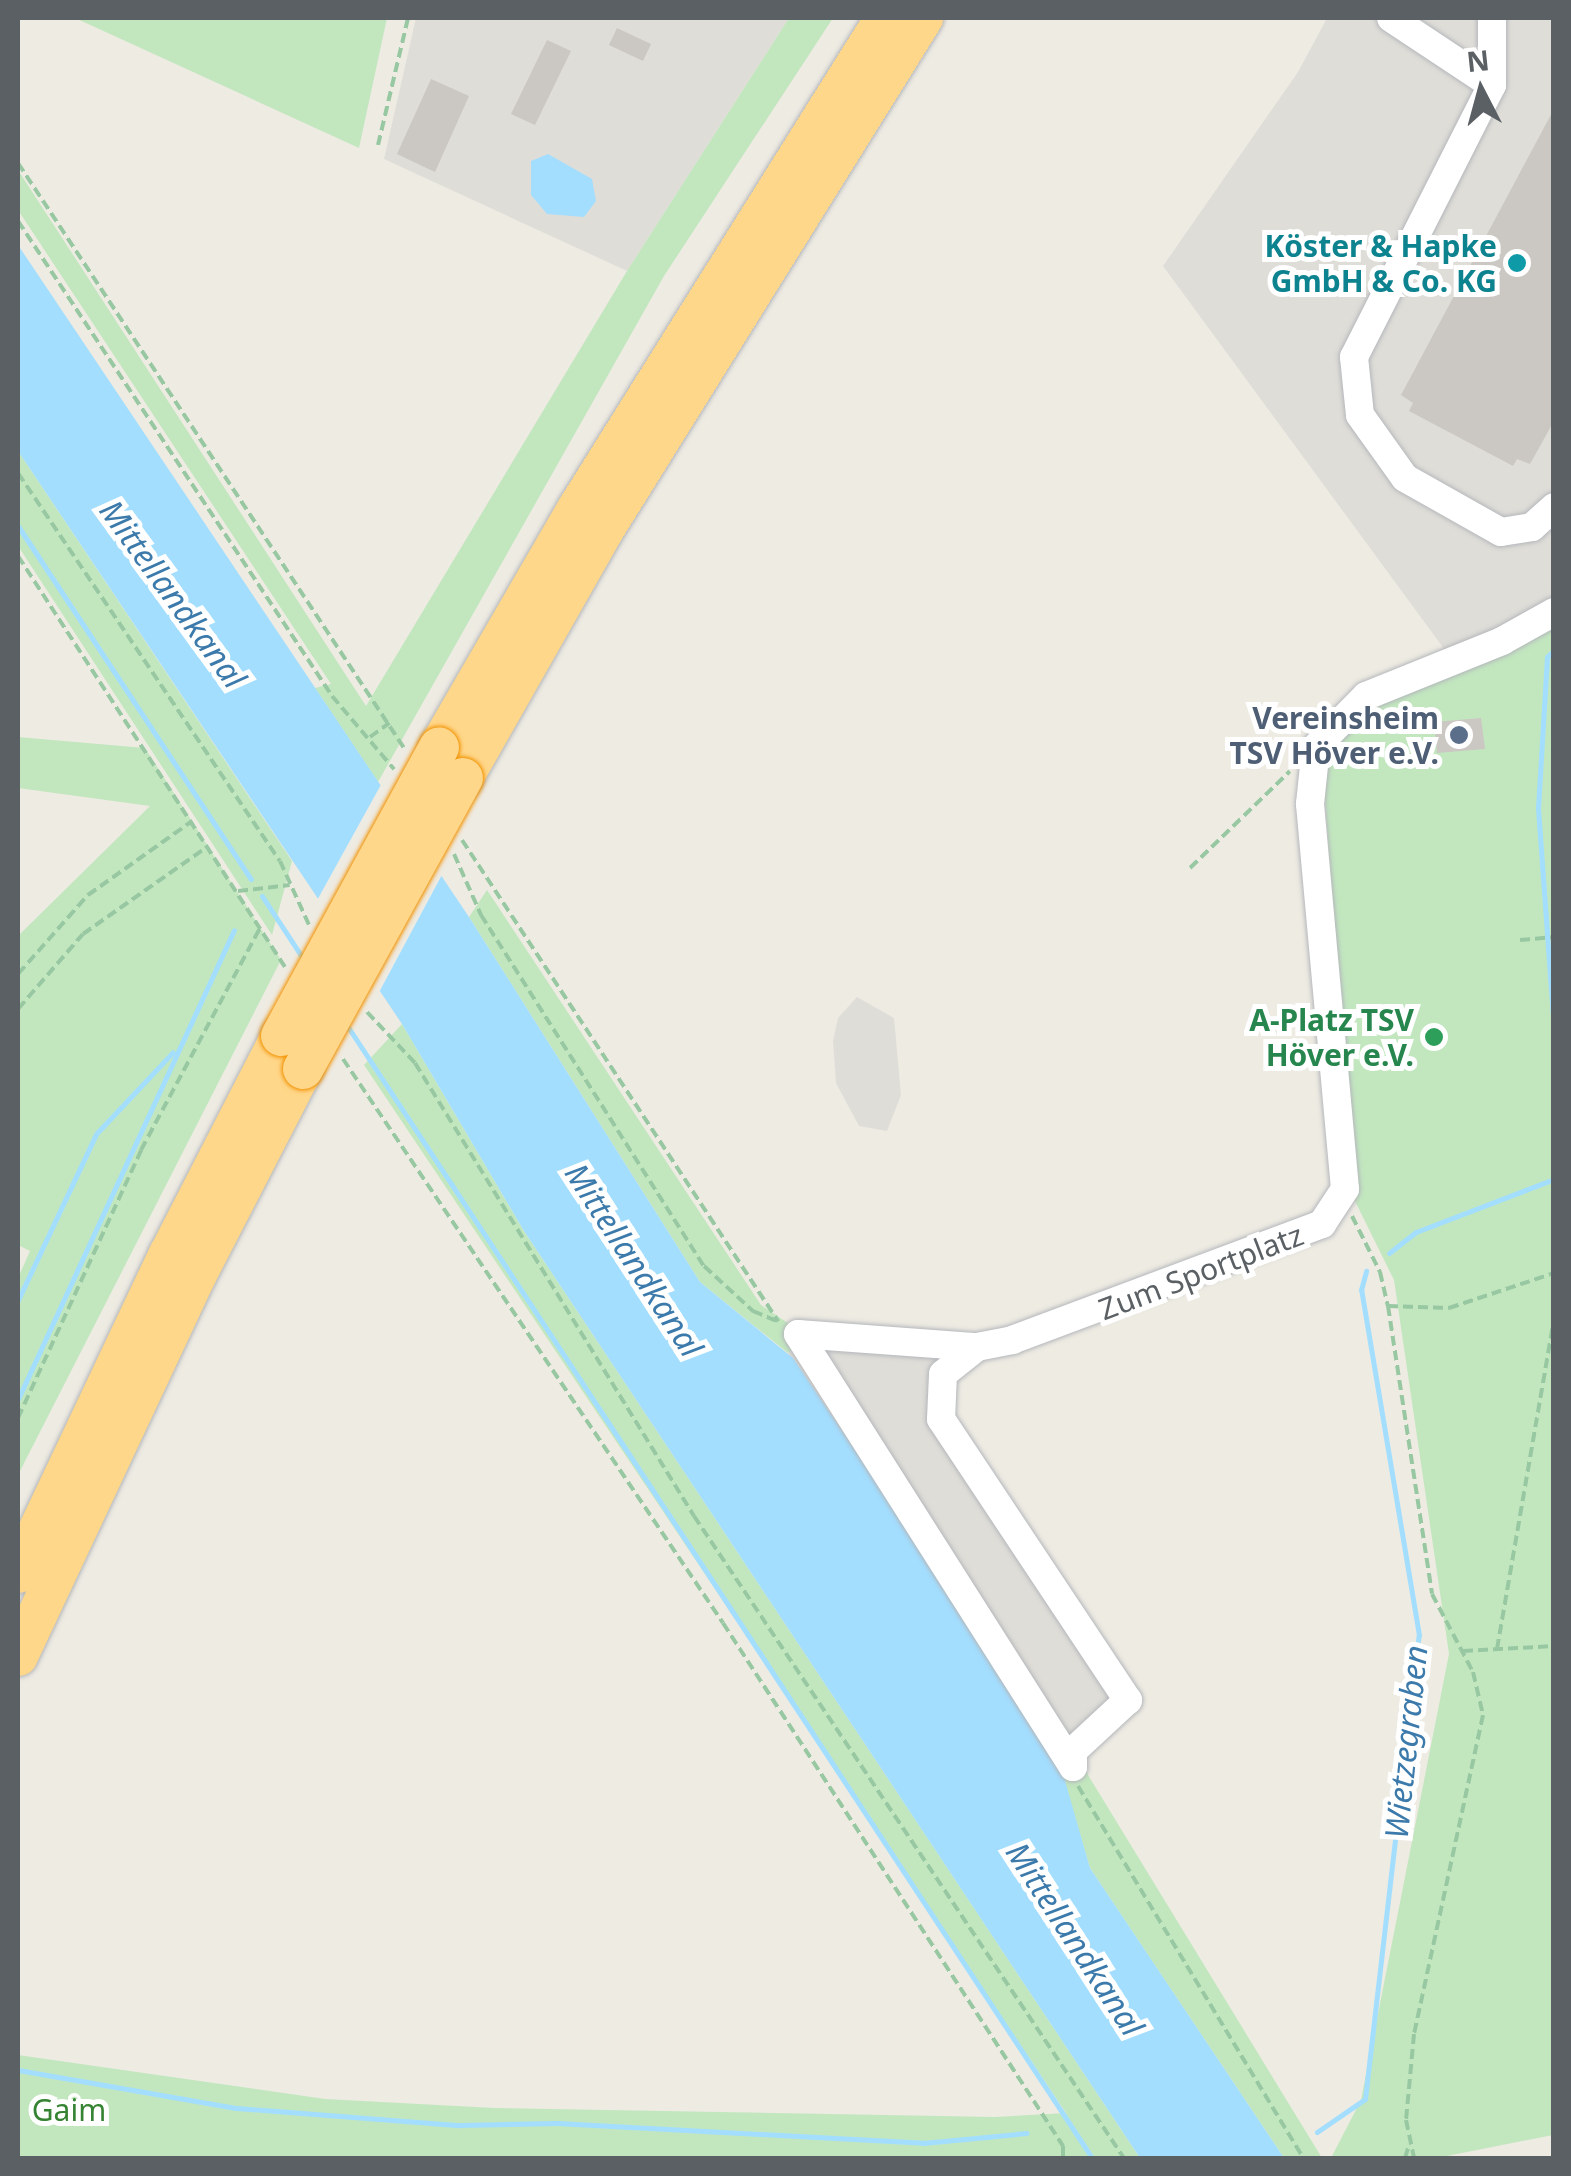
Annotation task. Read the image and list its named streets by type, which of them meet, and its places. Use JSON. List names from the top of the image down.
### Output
{
  "streets": {
    "street": ["Zum Sportplatz"]
  },
  "water": ["Mittellandkanal", "Wietzegraben"],
  "parks": ["Gaim"],
  "places": ["Köster & Hapke GmbH & Co. KG", "Vereinsheim TSV Höver e.V.", "A-Platz TSV Höver e.V."],
  "north": "top"
}
